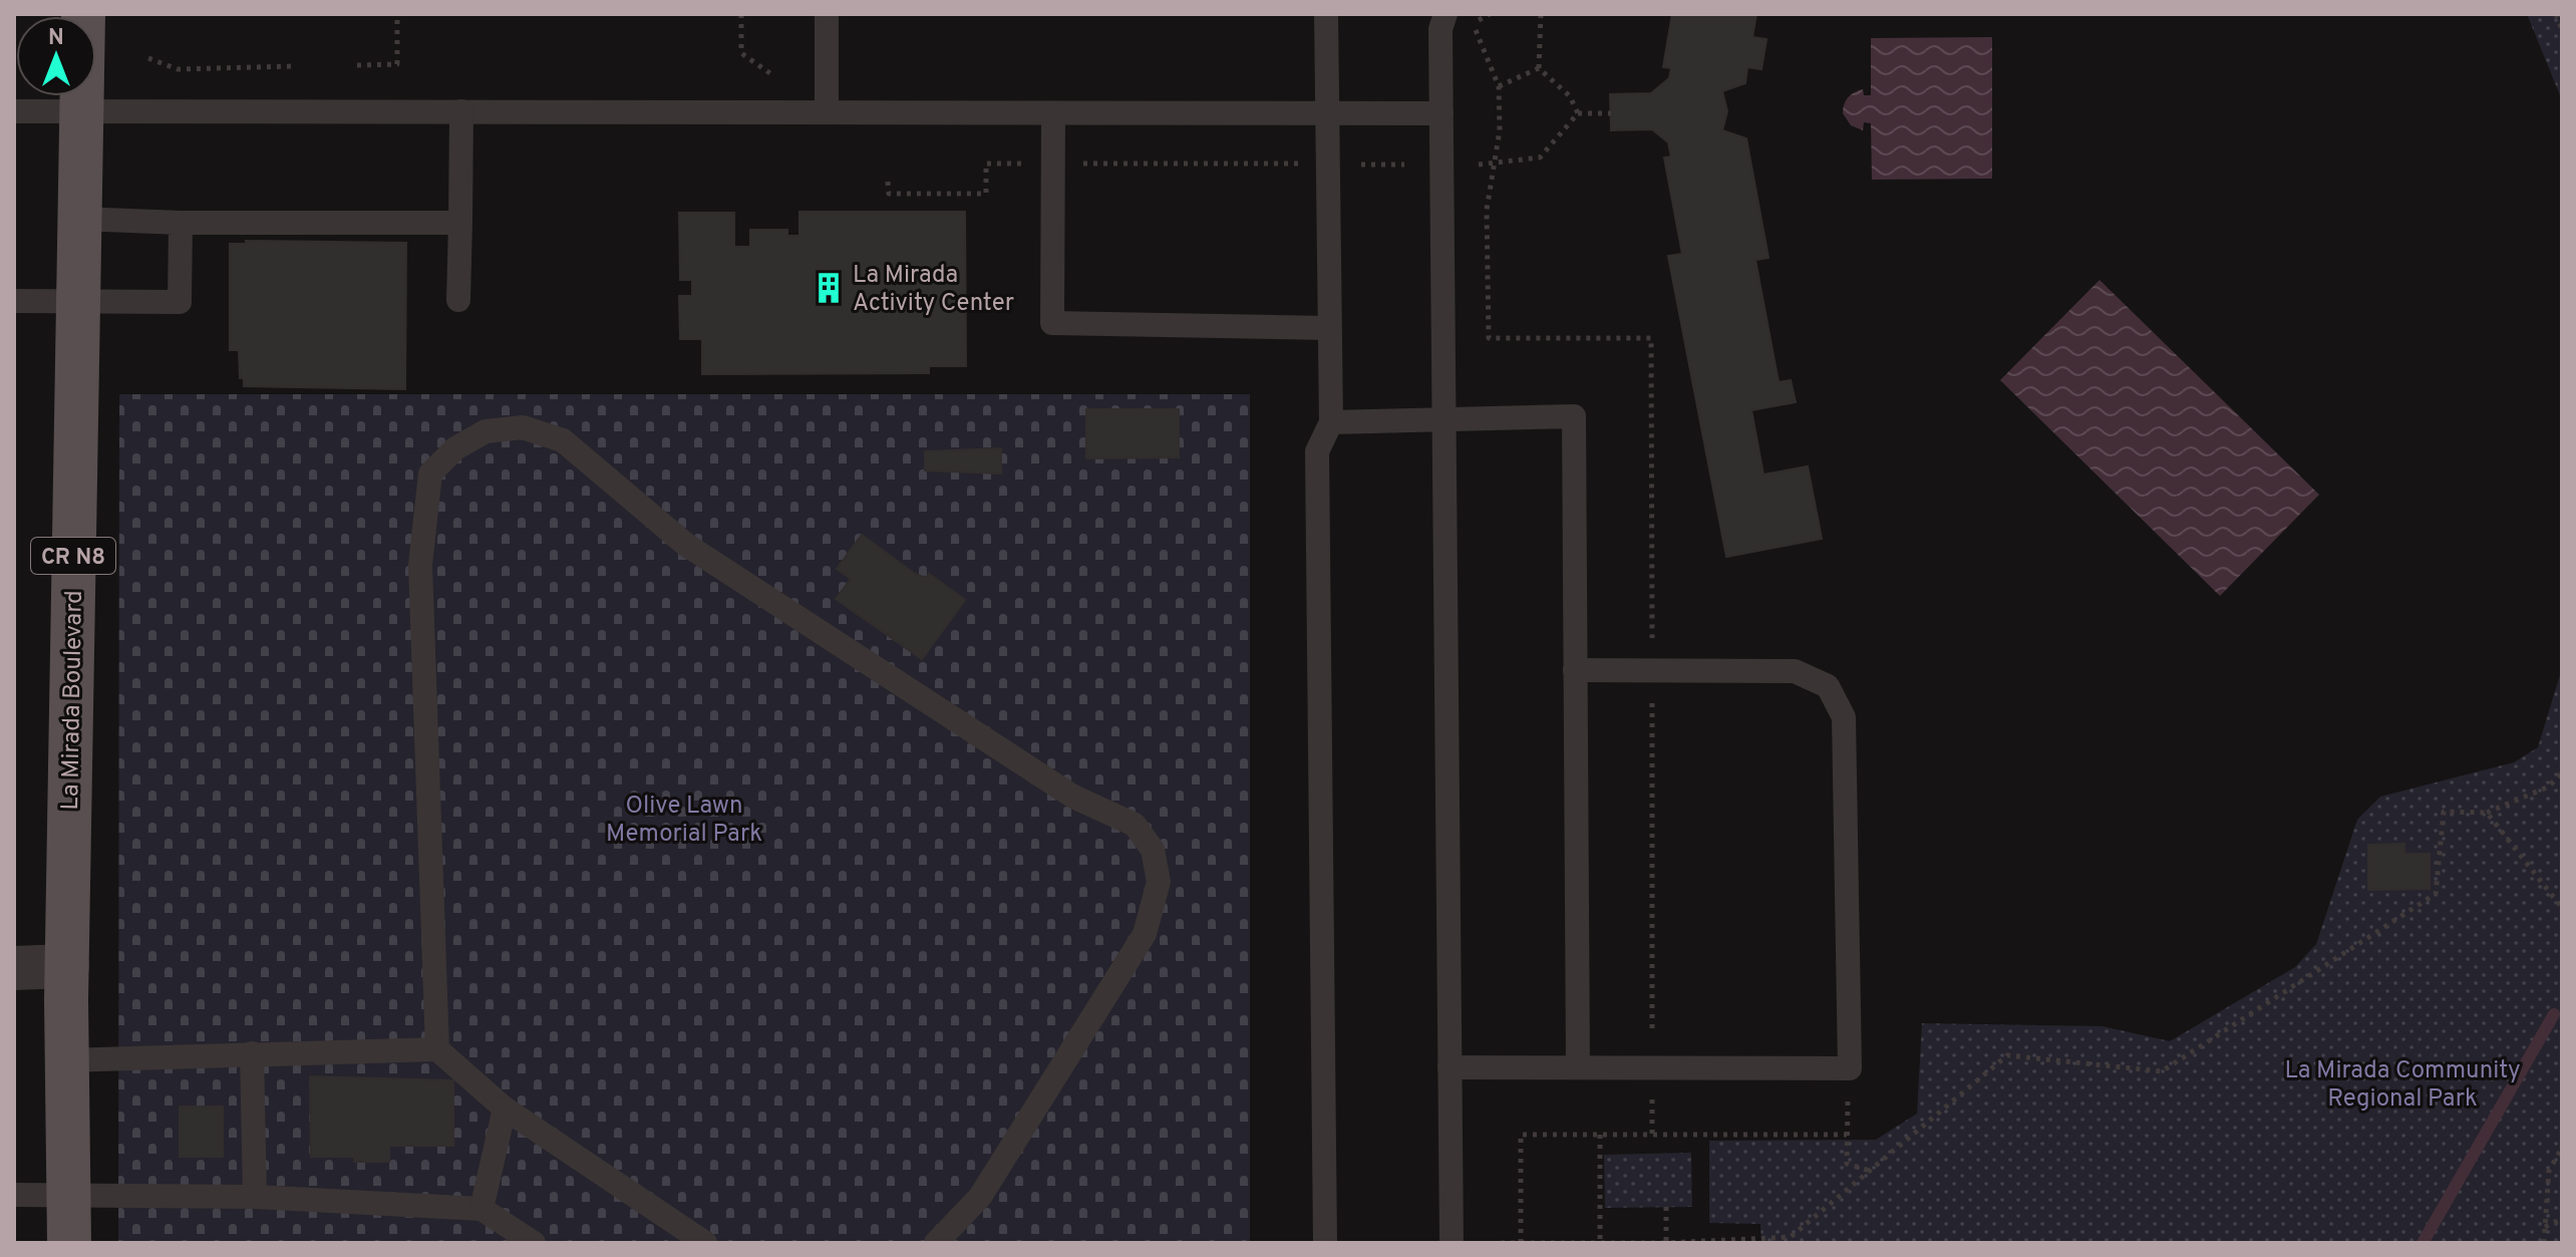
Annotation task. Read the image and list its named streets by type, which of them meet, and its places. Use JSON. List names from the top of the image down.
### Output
{
  "streets": {
    "main road": ["CR N8", "La Mirada Boulevard"]
  },
  "parks": ["Olive Lawn Memorial Park", "La Mirada Community Regional Park"],
  "places": {
    "building": ["La Mirada Activity Center"]
  },
  "north": "top"
}
